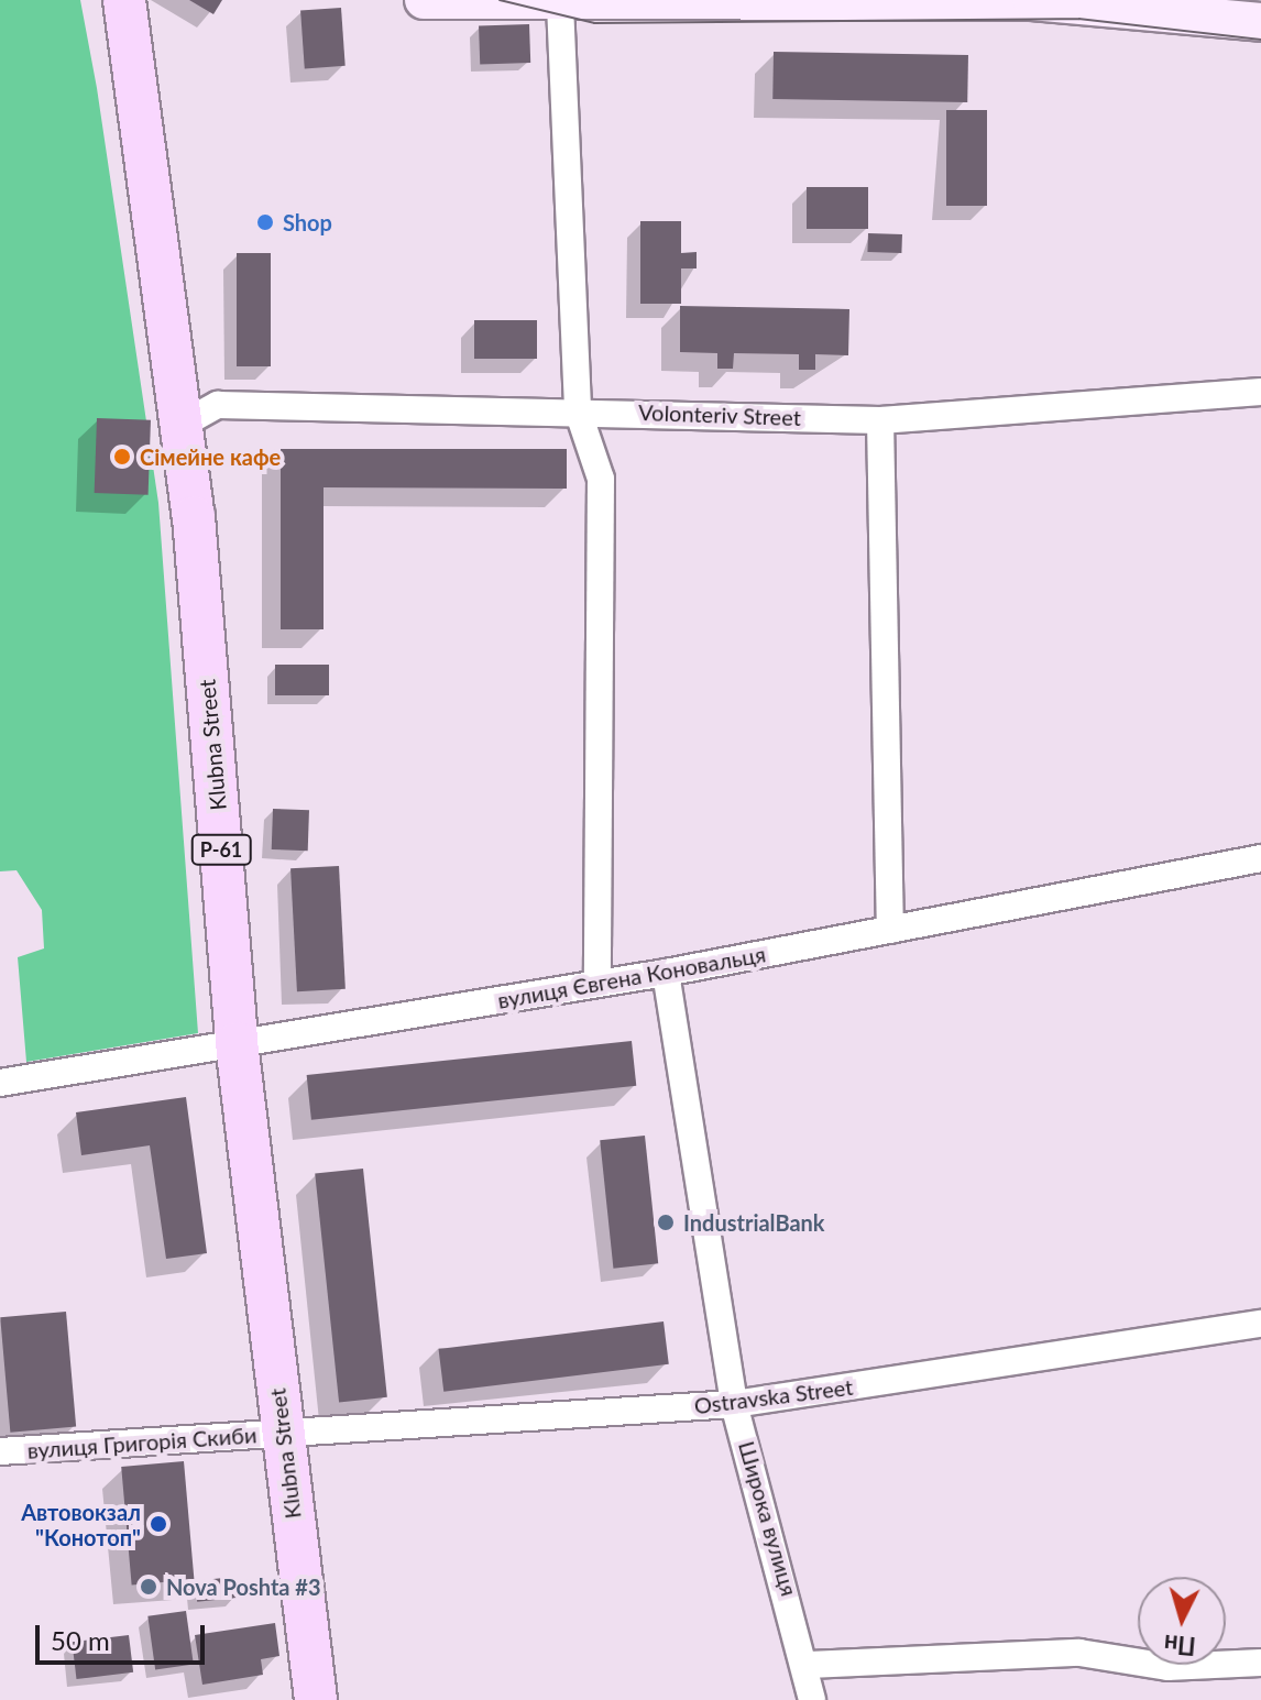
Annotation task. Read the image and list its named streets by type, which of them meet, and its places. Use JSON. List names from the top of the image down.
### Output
{
  "streets": {
    "main road": ["Klubna Street", "Р-61"],
    "street": [
      "Volonteriv Street",
      "вулиця Євгена Коновальця",
      "Ostravska Street",
      "вулиця Григорія Скиби",
      "Широка вулиця"
    ]
  },
  "crossings": [
    ["Volonteriv Street", "Klubna Street"],
    ["Klubna Street", "вулиця Євгена Коновальця"],
    ["Klubna Street", "Ostravska Street"],
    ["Klubna Street", "вулиця Григорія Скиби"],
    ["вулиця Євгена Коновальця", "Широка вулиця"],
    ["Ostravska Street", "вулиця Григорія Скиби"],
    ["Ostravska Street", "Широка вулиця"]
  ],
  "places": [
    "Shop",
    "Сімейне кафе",
    "IndustrialBank",
    "Автовокзал \"Конотоп\"",
    "Nova Poshta #3"
  ],
  "scale_bar": "50 m",
  "north": "bottom"
}
